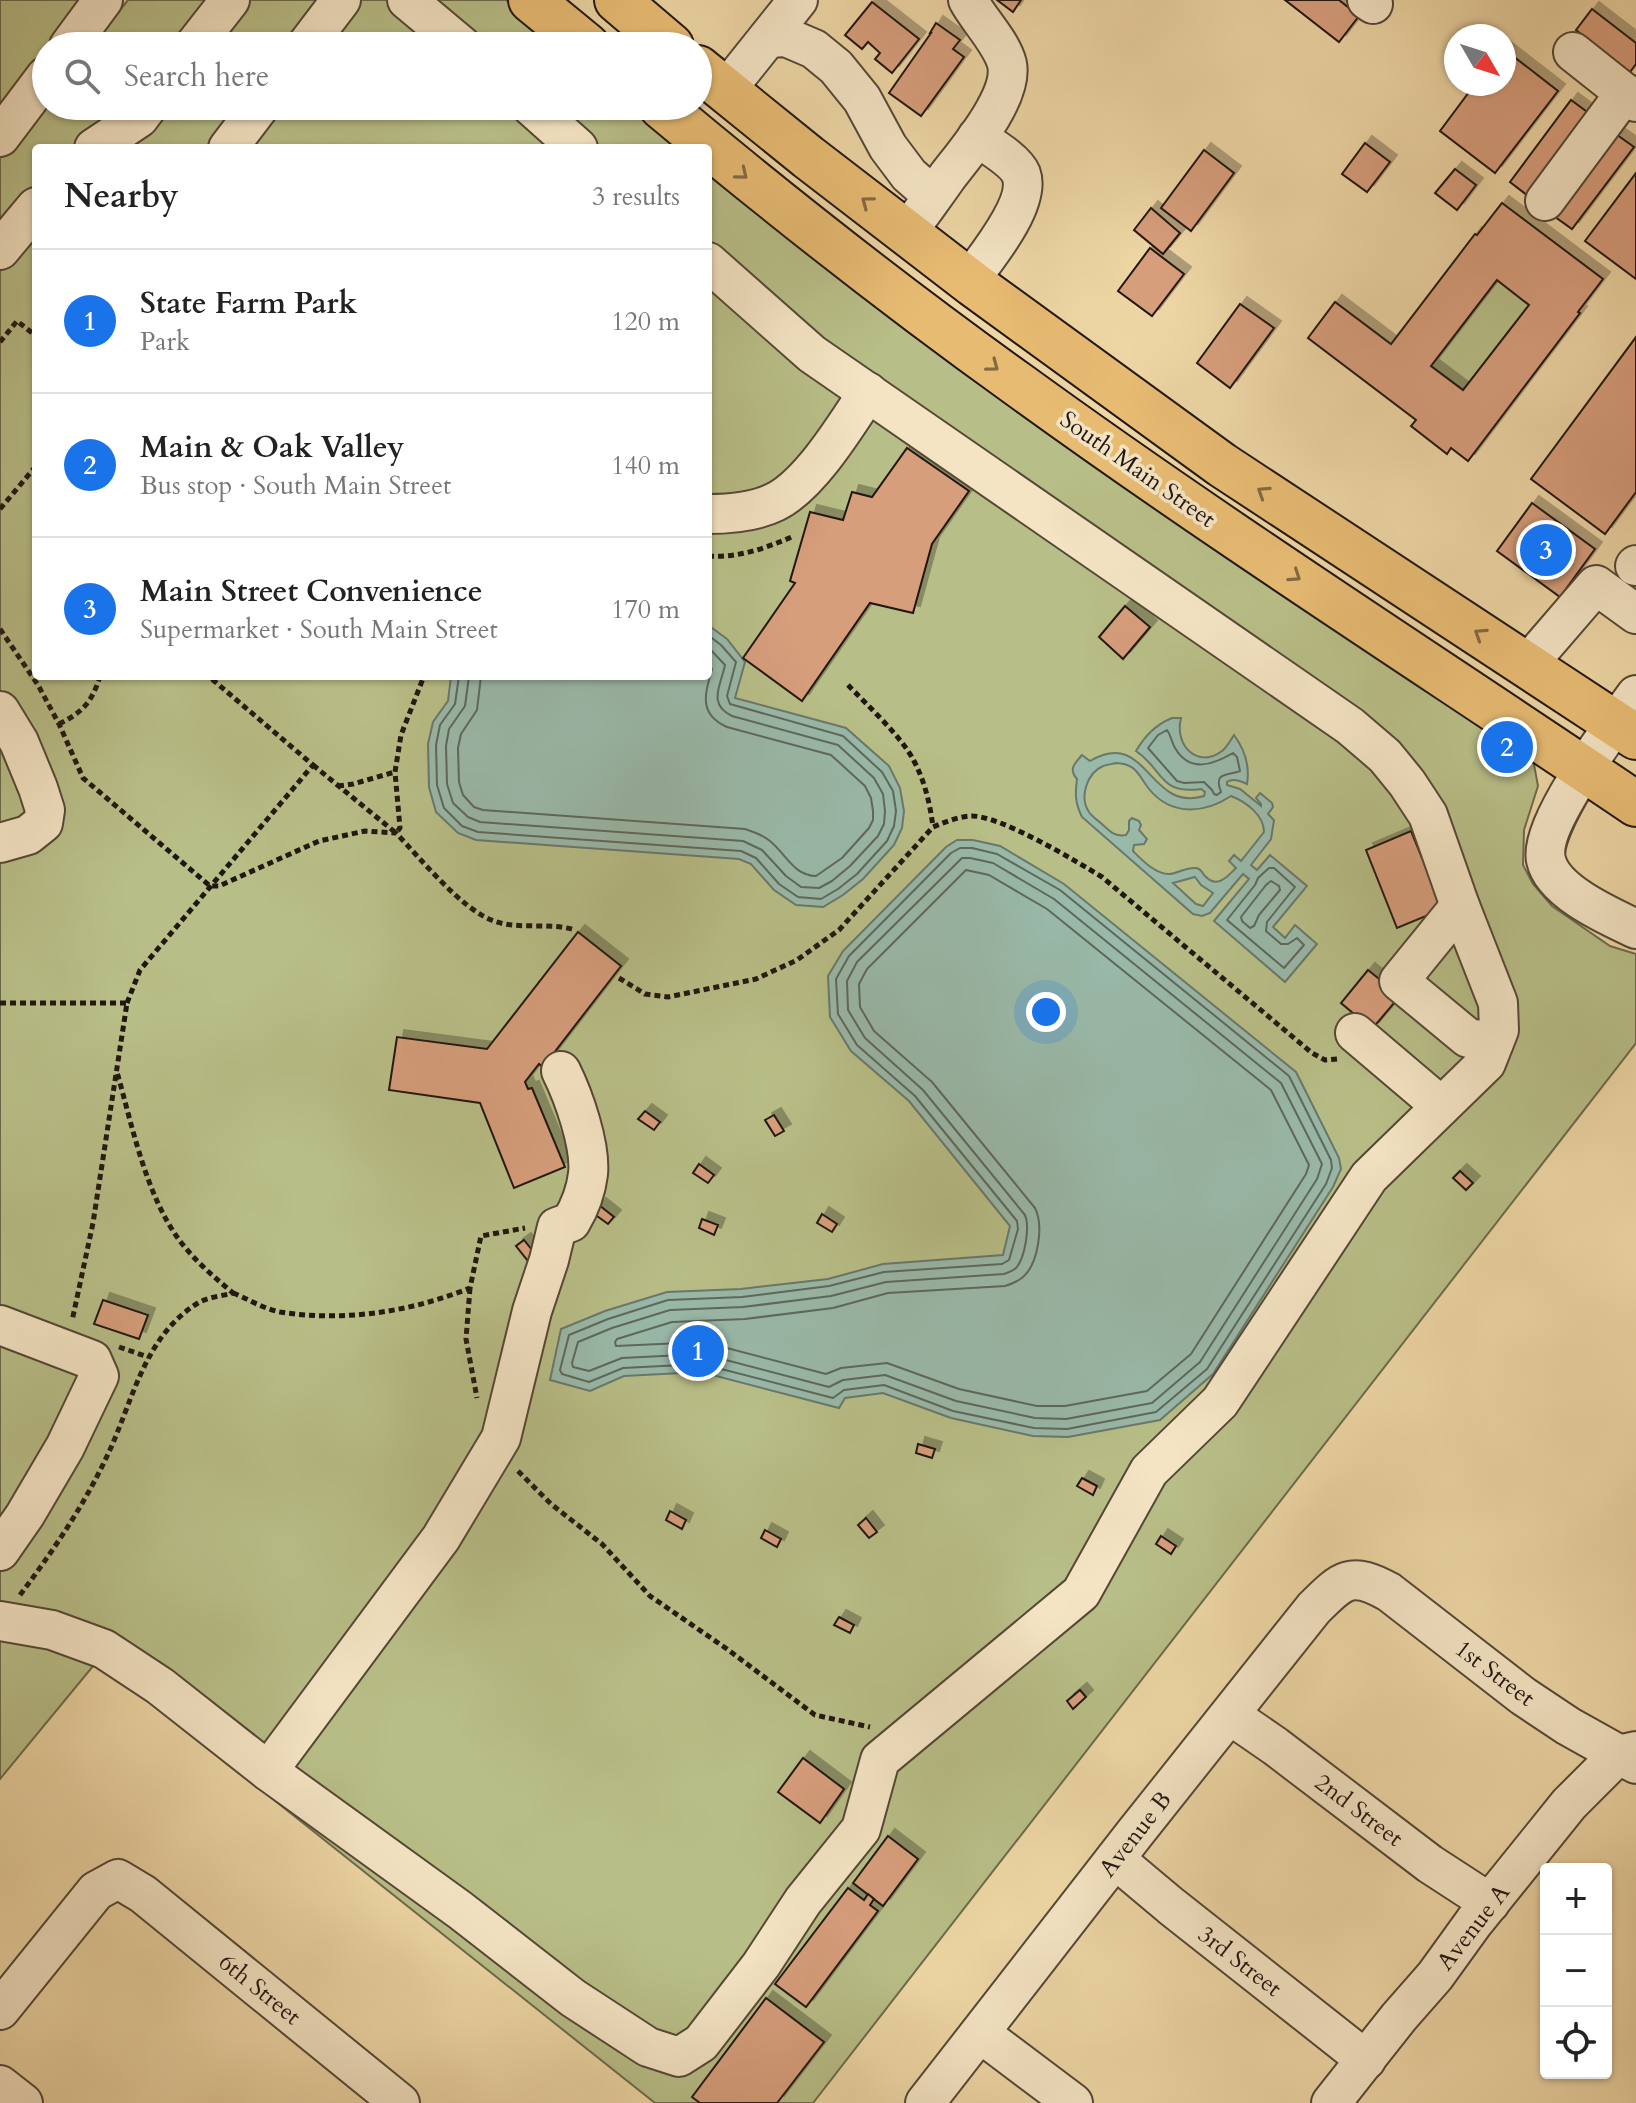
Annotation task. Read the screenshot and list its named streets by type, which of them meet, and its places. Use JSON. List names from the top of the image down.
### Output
{
  "streets": {
    "highway": ["South Main Street"],
    "street": [
      "1st Street",
      "2nd Street",
      "Avenue B",
      "Avenue A",
      "3rd Street",
      "6th Street"
    ]
  },
  "crossings": [
    ["1st Street", "Avenue B"],
    ["1st Street", "Avenue A"],
    ["2nd Street", "Avenue B"],
    ["2nd Street", "Avenue A"],
    ["Avenue B", "3rd Street"],
    ["Avenue A", "3rd Street"]
  ],
  "north": "bottom right",
  "page": {
    "search": "Search here",
    "heading": ["Nearby", "3 results"],
    "list": [
      {
        "mark": "1",
        "name": "State Farm Park",
        "note": "Park",
        "value": "120 m"
      },
      {
        "mark": "2",
        "name": "Main & Oak Valley",
        "note": "Bus stop · South Main Street",
        "value": "140 m"
      },
      {
        "mark": "3",
        "name": "Main Street Convenience",
        "note": "Supermarket · South Main Street",
        "value": "170 m"
      }
    ],
    "pins": ["3", "2", "1"],
    "map_buttons": ["+", "−"]
  }
}
